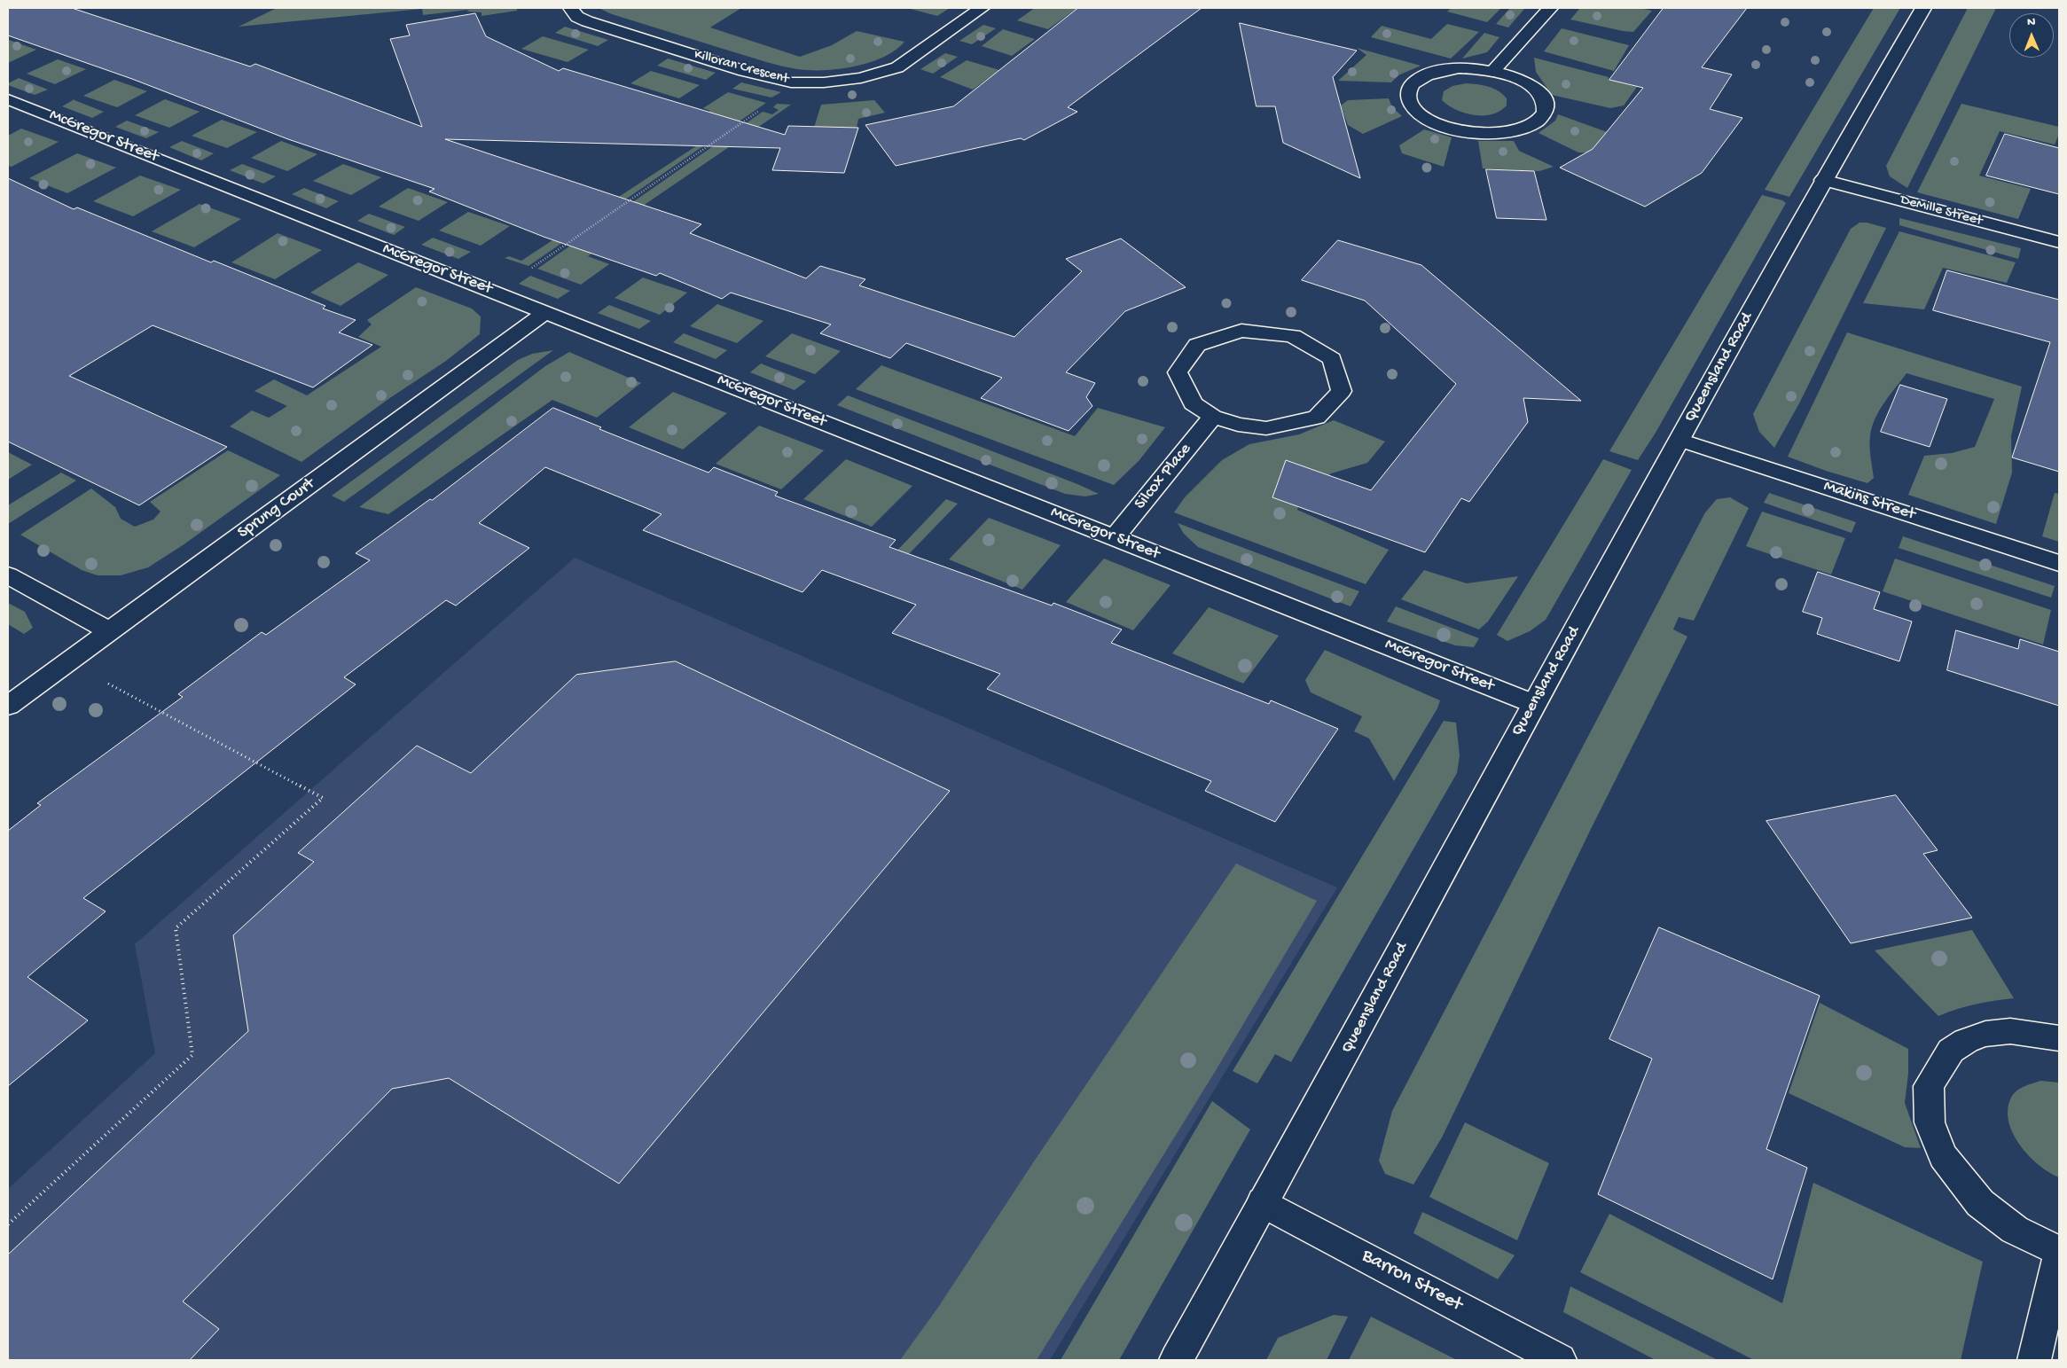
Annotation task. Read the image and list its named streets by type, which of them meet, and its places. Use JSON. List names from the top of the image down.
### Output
{
  "streets": {
    "street": [
      "Killoran Crescent",
      "McGregor Street",
      "DeMille Street",
      "Queensland Road",
      "Silcox Place",
      "Makins Street",
      "Sprung Court",
      "Barron Street"
    ]
  },
  "crossings": [
    ["McGregor Street", "Queensland Road"],
    ["McGregor Street", "Silcox Place"],
    ["McGregor Street", "Sprung Court"],
    ["DeMille Street", "Queensland Road"],
    ["Queensland Road", "Makins Street"],
    ["Queensland Road", "Barron Street"]
  ],
  "north": "top"
}
